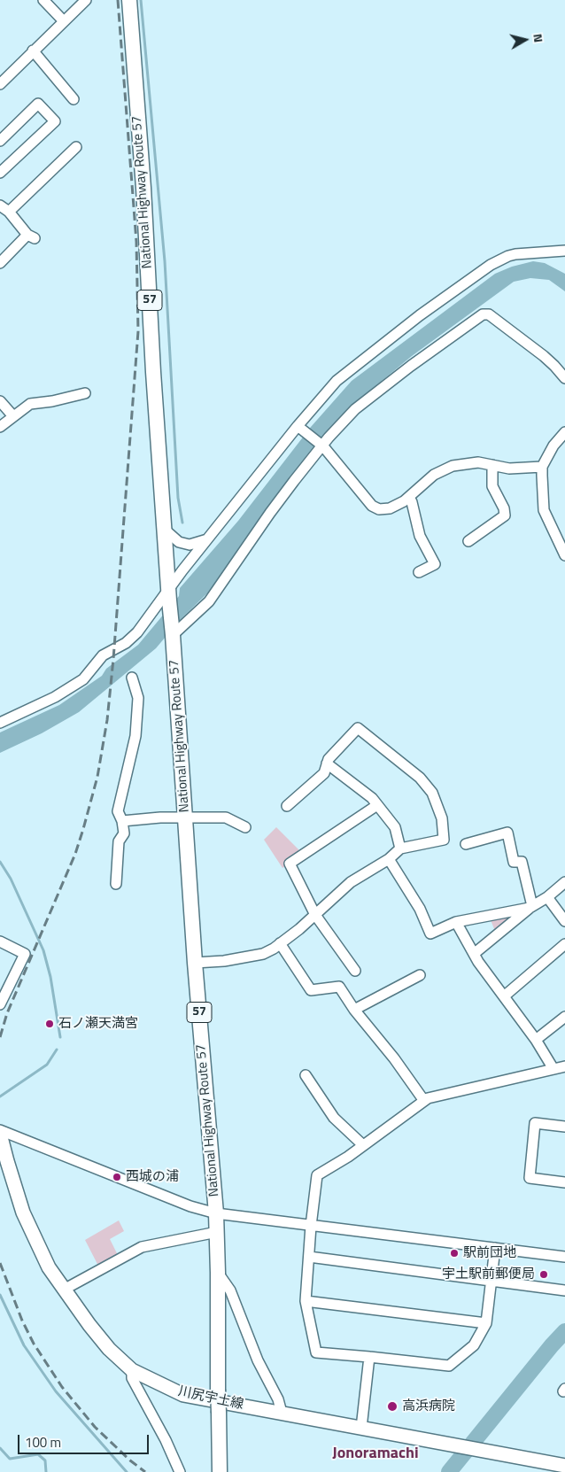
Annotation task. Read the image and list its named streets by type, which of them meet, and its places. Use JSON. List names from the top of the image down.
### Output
{
  "streets": {
    "highway": ["National Highway Route 57", "57"],
    "main road": ["川尻宇土線"]
  },
  "districts": ["Jonoramachi"],
  "places": [
    "石ノ瀬天満宮",
    "西城の浦",
    "駅前団地",
    "宇土駅前郵便局",
    "高浜病院"
  ],
  "scale_bar": "100 m",
  "north": "right"
}
